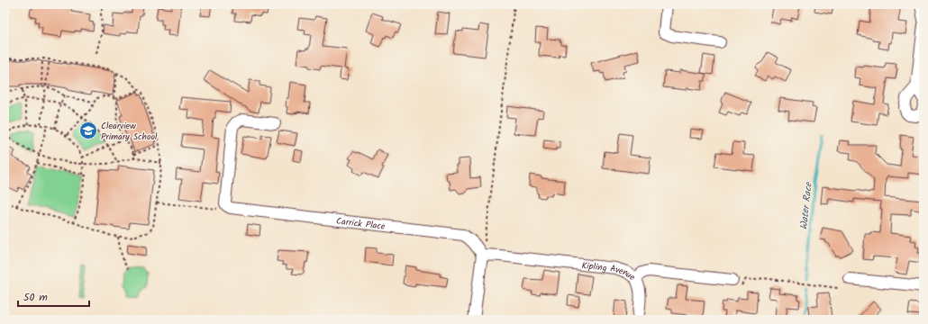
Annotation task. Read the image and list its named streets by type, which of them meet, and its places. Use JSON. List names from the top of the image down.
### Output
{
  "streets": {
    "street": ["Carrick Place", "Kipling Avenue"]
  },
  "crossings": [
    ["Carrick Place", "Kipling Avenue"]
  ],
  "water": ["Water Race"],
  "places": {
    "school or university": ["Clearview Primary School"]
  },
  "scale_bar": "50 m"
}
